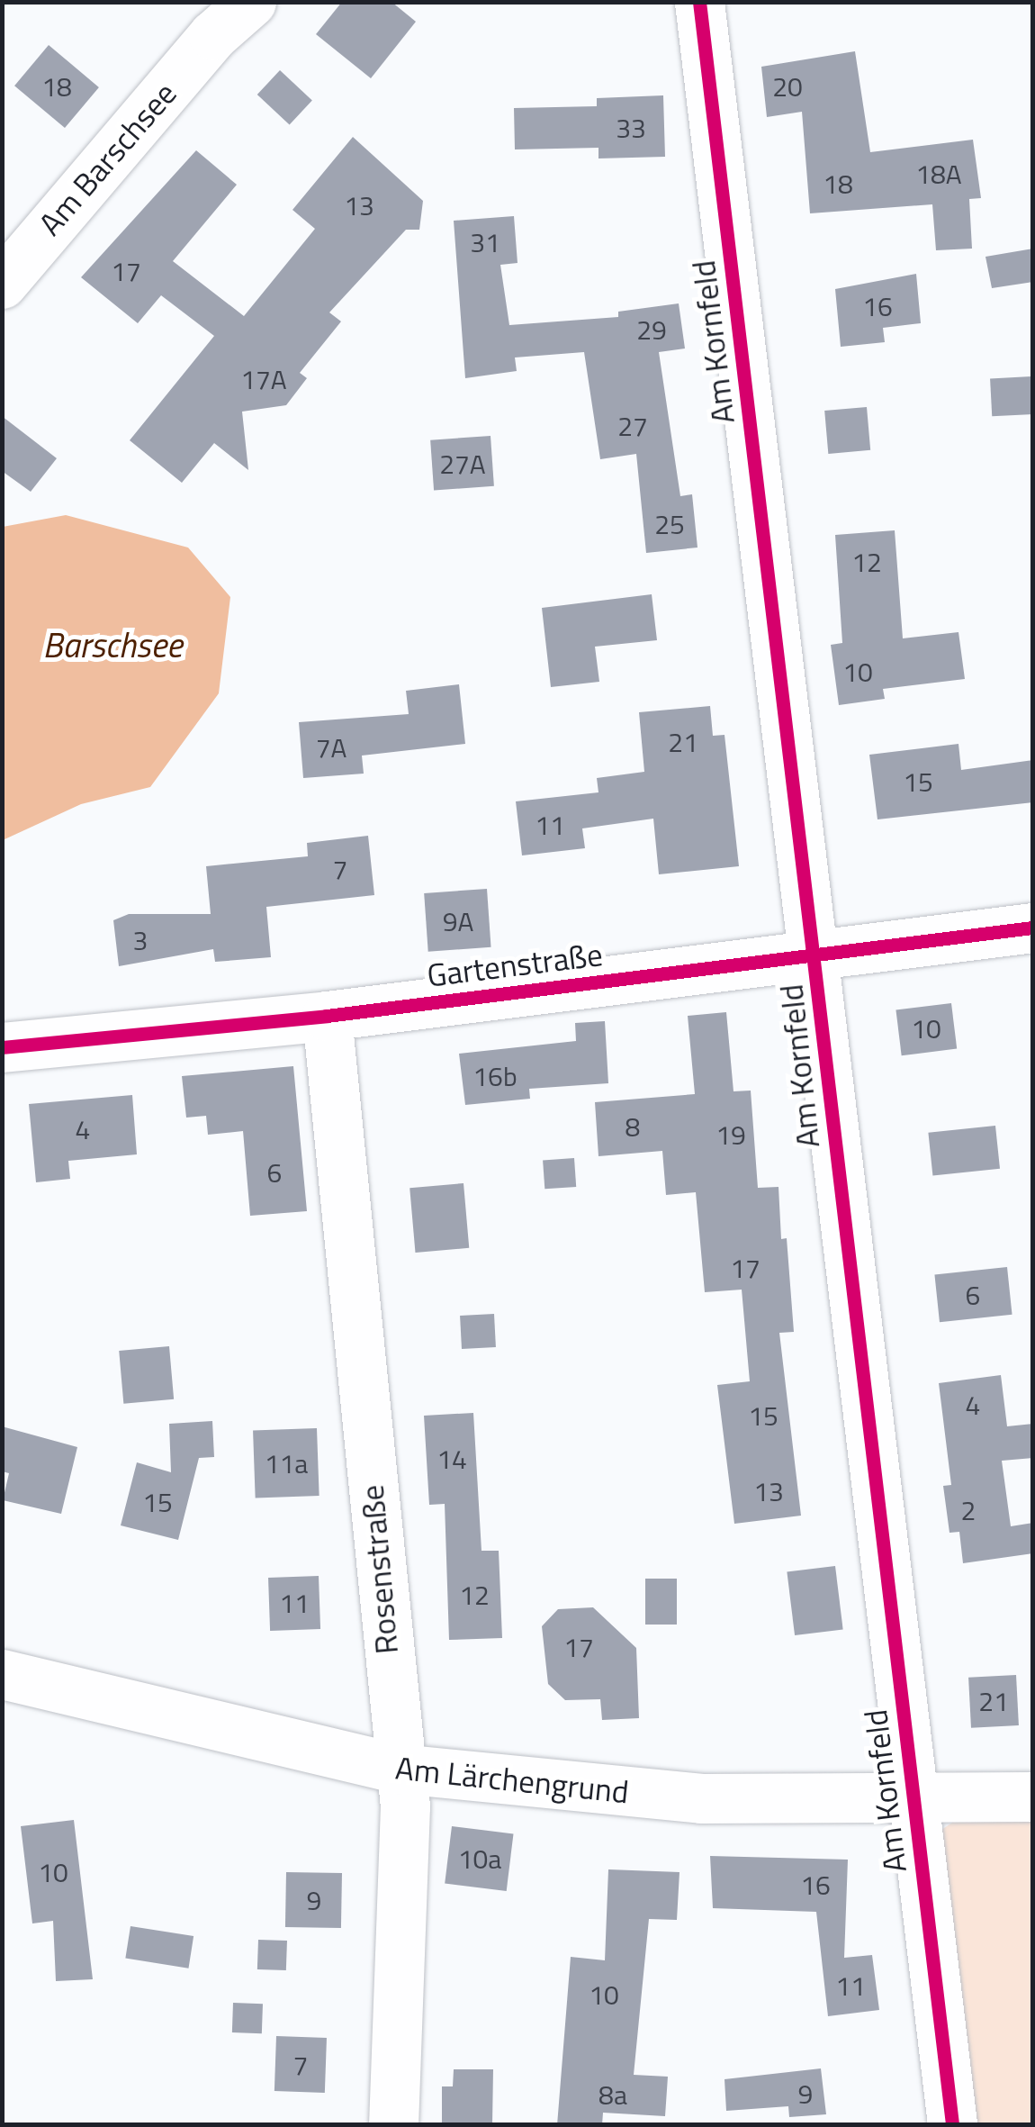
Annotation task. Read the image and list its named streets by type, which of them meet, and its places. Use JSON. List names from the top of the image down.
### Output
{
  "streets": {
    "street": [
      "Am Barschsee",
      "Am Kornfeld",
      "Gartenstraße",
      "Rosenstraße",
      "Am Lärchengrund"
    ]
  },
  "crossings": [
    ["Am Kornfeld", "Gartenstraße"],
    ["Am Kornfeld", "Am Lärchengrund"],
    ["Gartenstraße", "Rosenstraße"],
    ["Rosenstraße", "Am Lärchengrund"]
  ],
  "water": ["Barschsee"],
  "house_numbers": [
    "18",
    "20",
    "33",
    "18A",
    "18",
    "13",
    "31",
    "17",
    "16",
    "29",
    "17A",
    "27",
    "27A",
    "25",
    "12",
    "10",
    "21",
    "7A",
    "15",
    "11",
    "7",
    "9A",
    "3",
    "10",
    "16b",
    "8",
    "4",
    "19",
    "6",
    "17",
    "6",
    "4",
    "15",
    "14",
    "11a",
    "13",
    "15",
    "2",
    "12",
    "11",
    "17",
    "21",
    "10a",
    "10",
    "16",
    "9",
    "11",
    "10",
    "7",
    "9",
    "8a"
  ]
}
